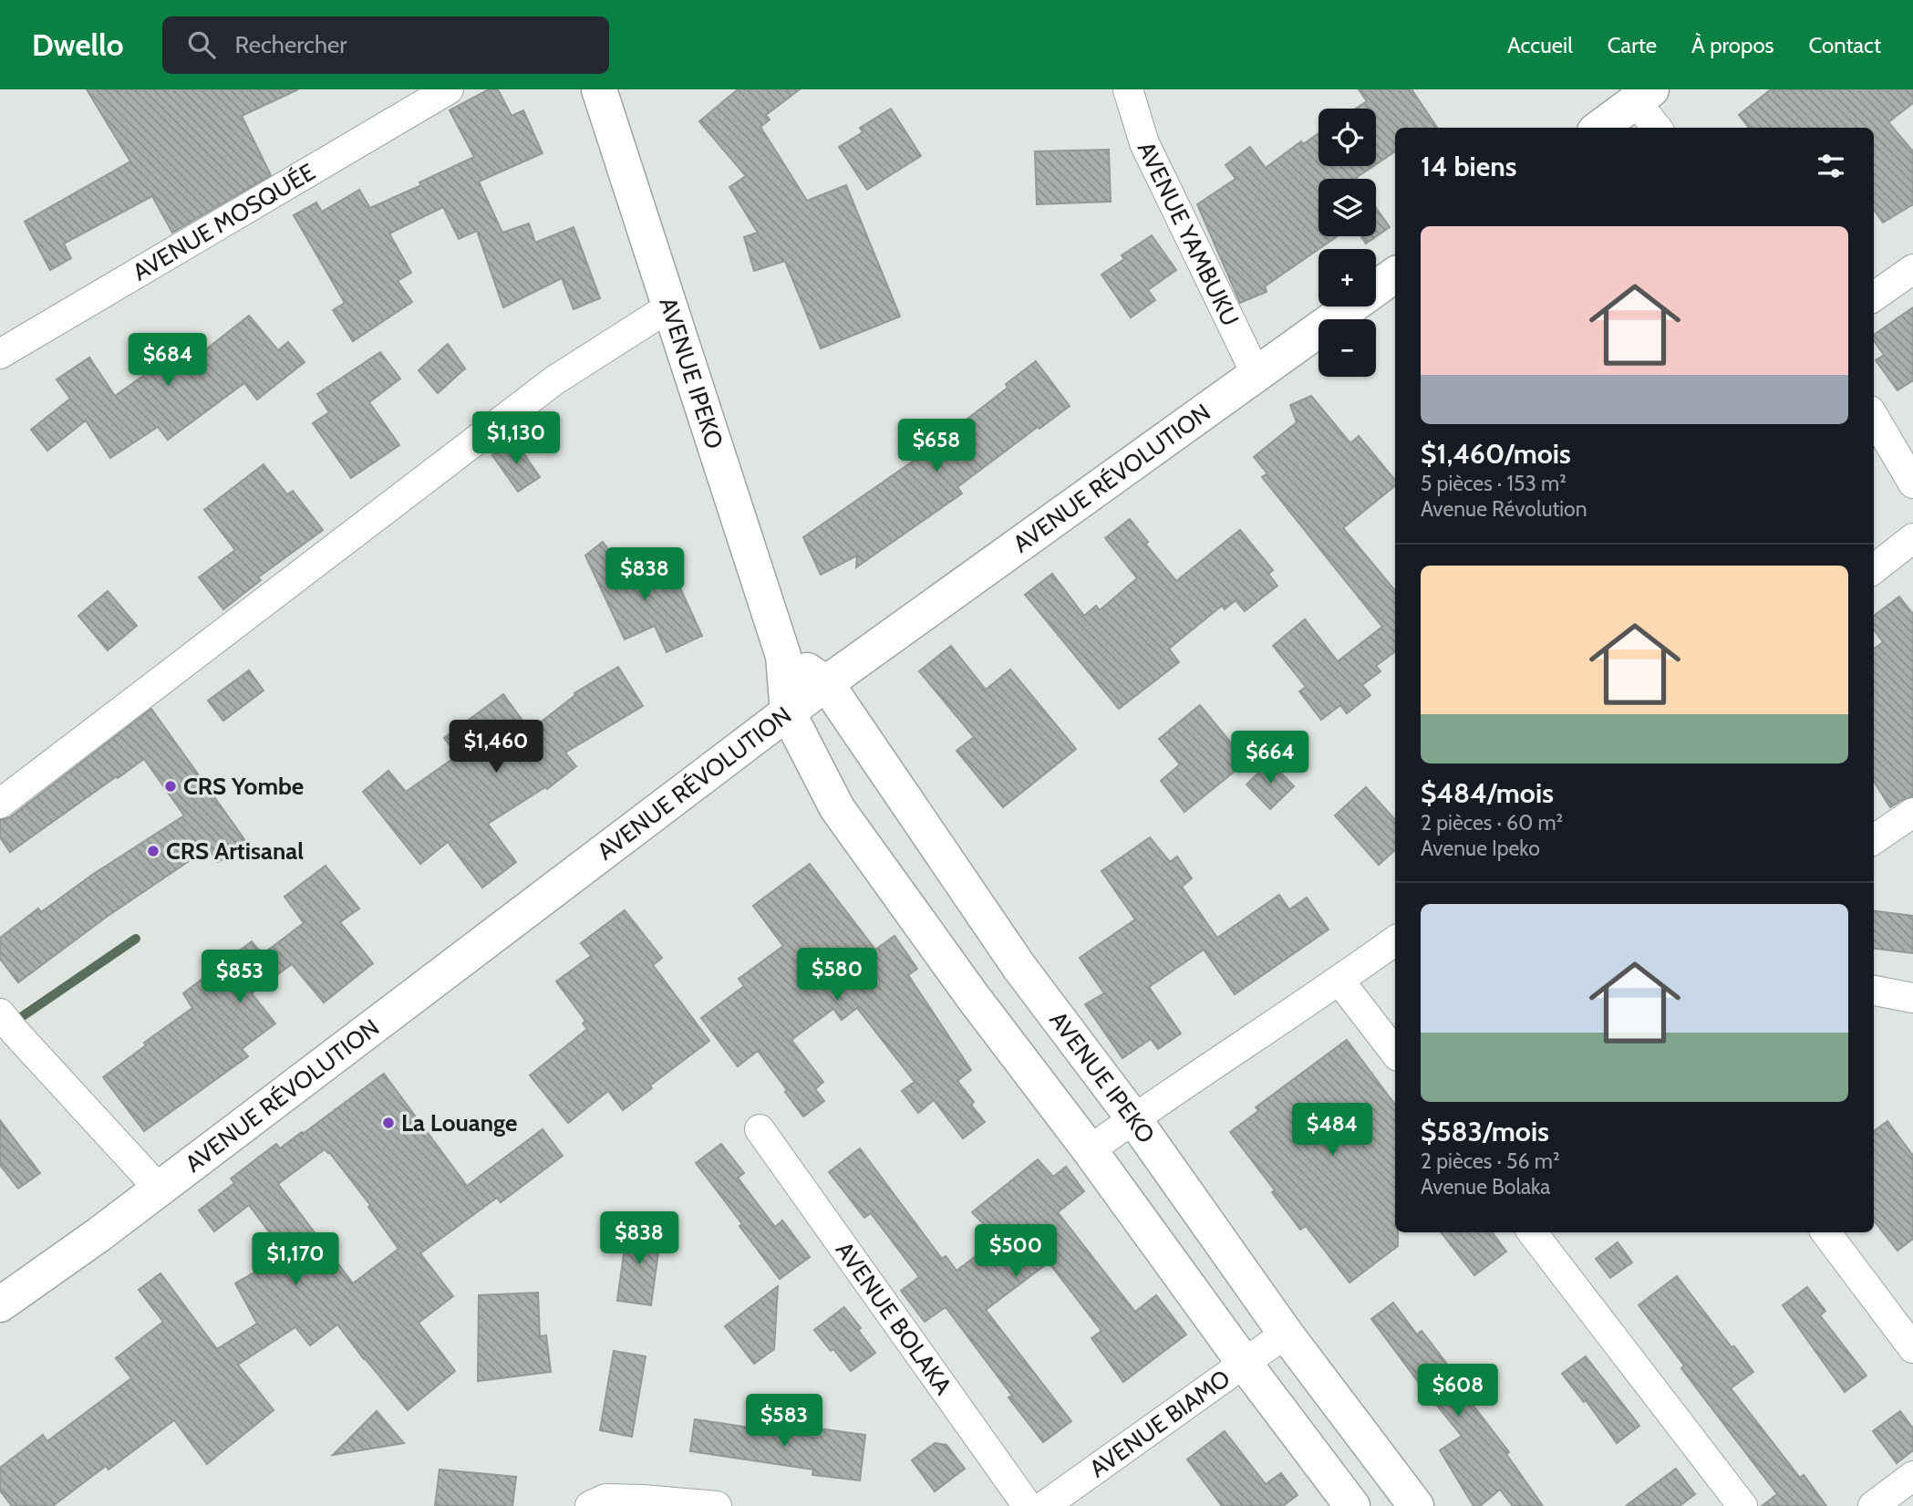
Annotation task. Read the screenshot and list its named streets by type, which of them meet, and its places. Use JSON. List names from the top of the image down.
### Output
{
  "streets": {
    "street": [
      "AVENUE MOSQUÉE",
      "AVENUE YAMBUKU",
      "AVENUE IPEKO",
      "AVENUE RÉVOLUTION",
      "AVENUE BOLAKA",
      "AVENUE BIAMO"
    ]
  },
  "crossings": [
    ["AVENUE YAMBUKU", "AVENUE RÉVOLUTION"],
    ["AVENUE IPEKO", "AVENUE RÉVOLUTION"],
    ["AVENUE IPEKO", "AVENUE BIAMO"]
  ],
  "places": ["CRS Yombe", "CRS Artisanal", "La Louange"],
  "page": {
    "header": "Dwello",
    "search": "Rechercher",
    "nav": [
      "Accueil",
      "Carte",
      "À propos",
      "Contact"
    ],
    "map_buttons": ["+", "−"],
    "heading": "14 biens",
    "list": [
      {
        "name": "$1,460/mois",
        "note": "5 pièces · 153 m² · Avenue Révolution"
      },
      {
        "name": "$484/mois",
        "note": "2 pièces · 60 m² · Avenue Ipeko"
      },
      {
        "name": "$583/mois",
        "note": "2 pièces · 56 m² · Avenue Bolaka"
      }
    ],
    "price": [
      "$684",
      "$1,130",
      "$658",
      "$838",
      "$1,460",
      "$664",
      "$580",
      "$853",
      "$484",
      "$838",
      "$500",
      "$1,170",
      "$608",
      "$583"
    ]
  }
}
